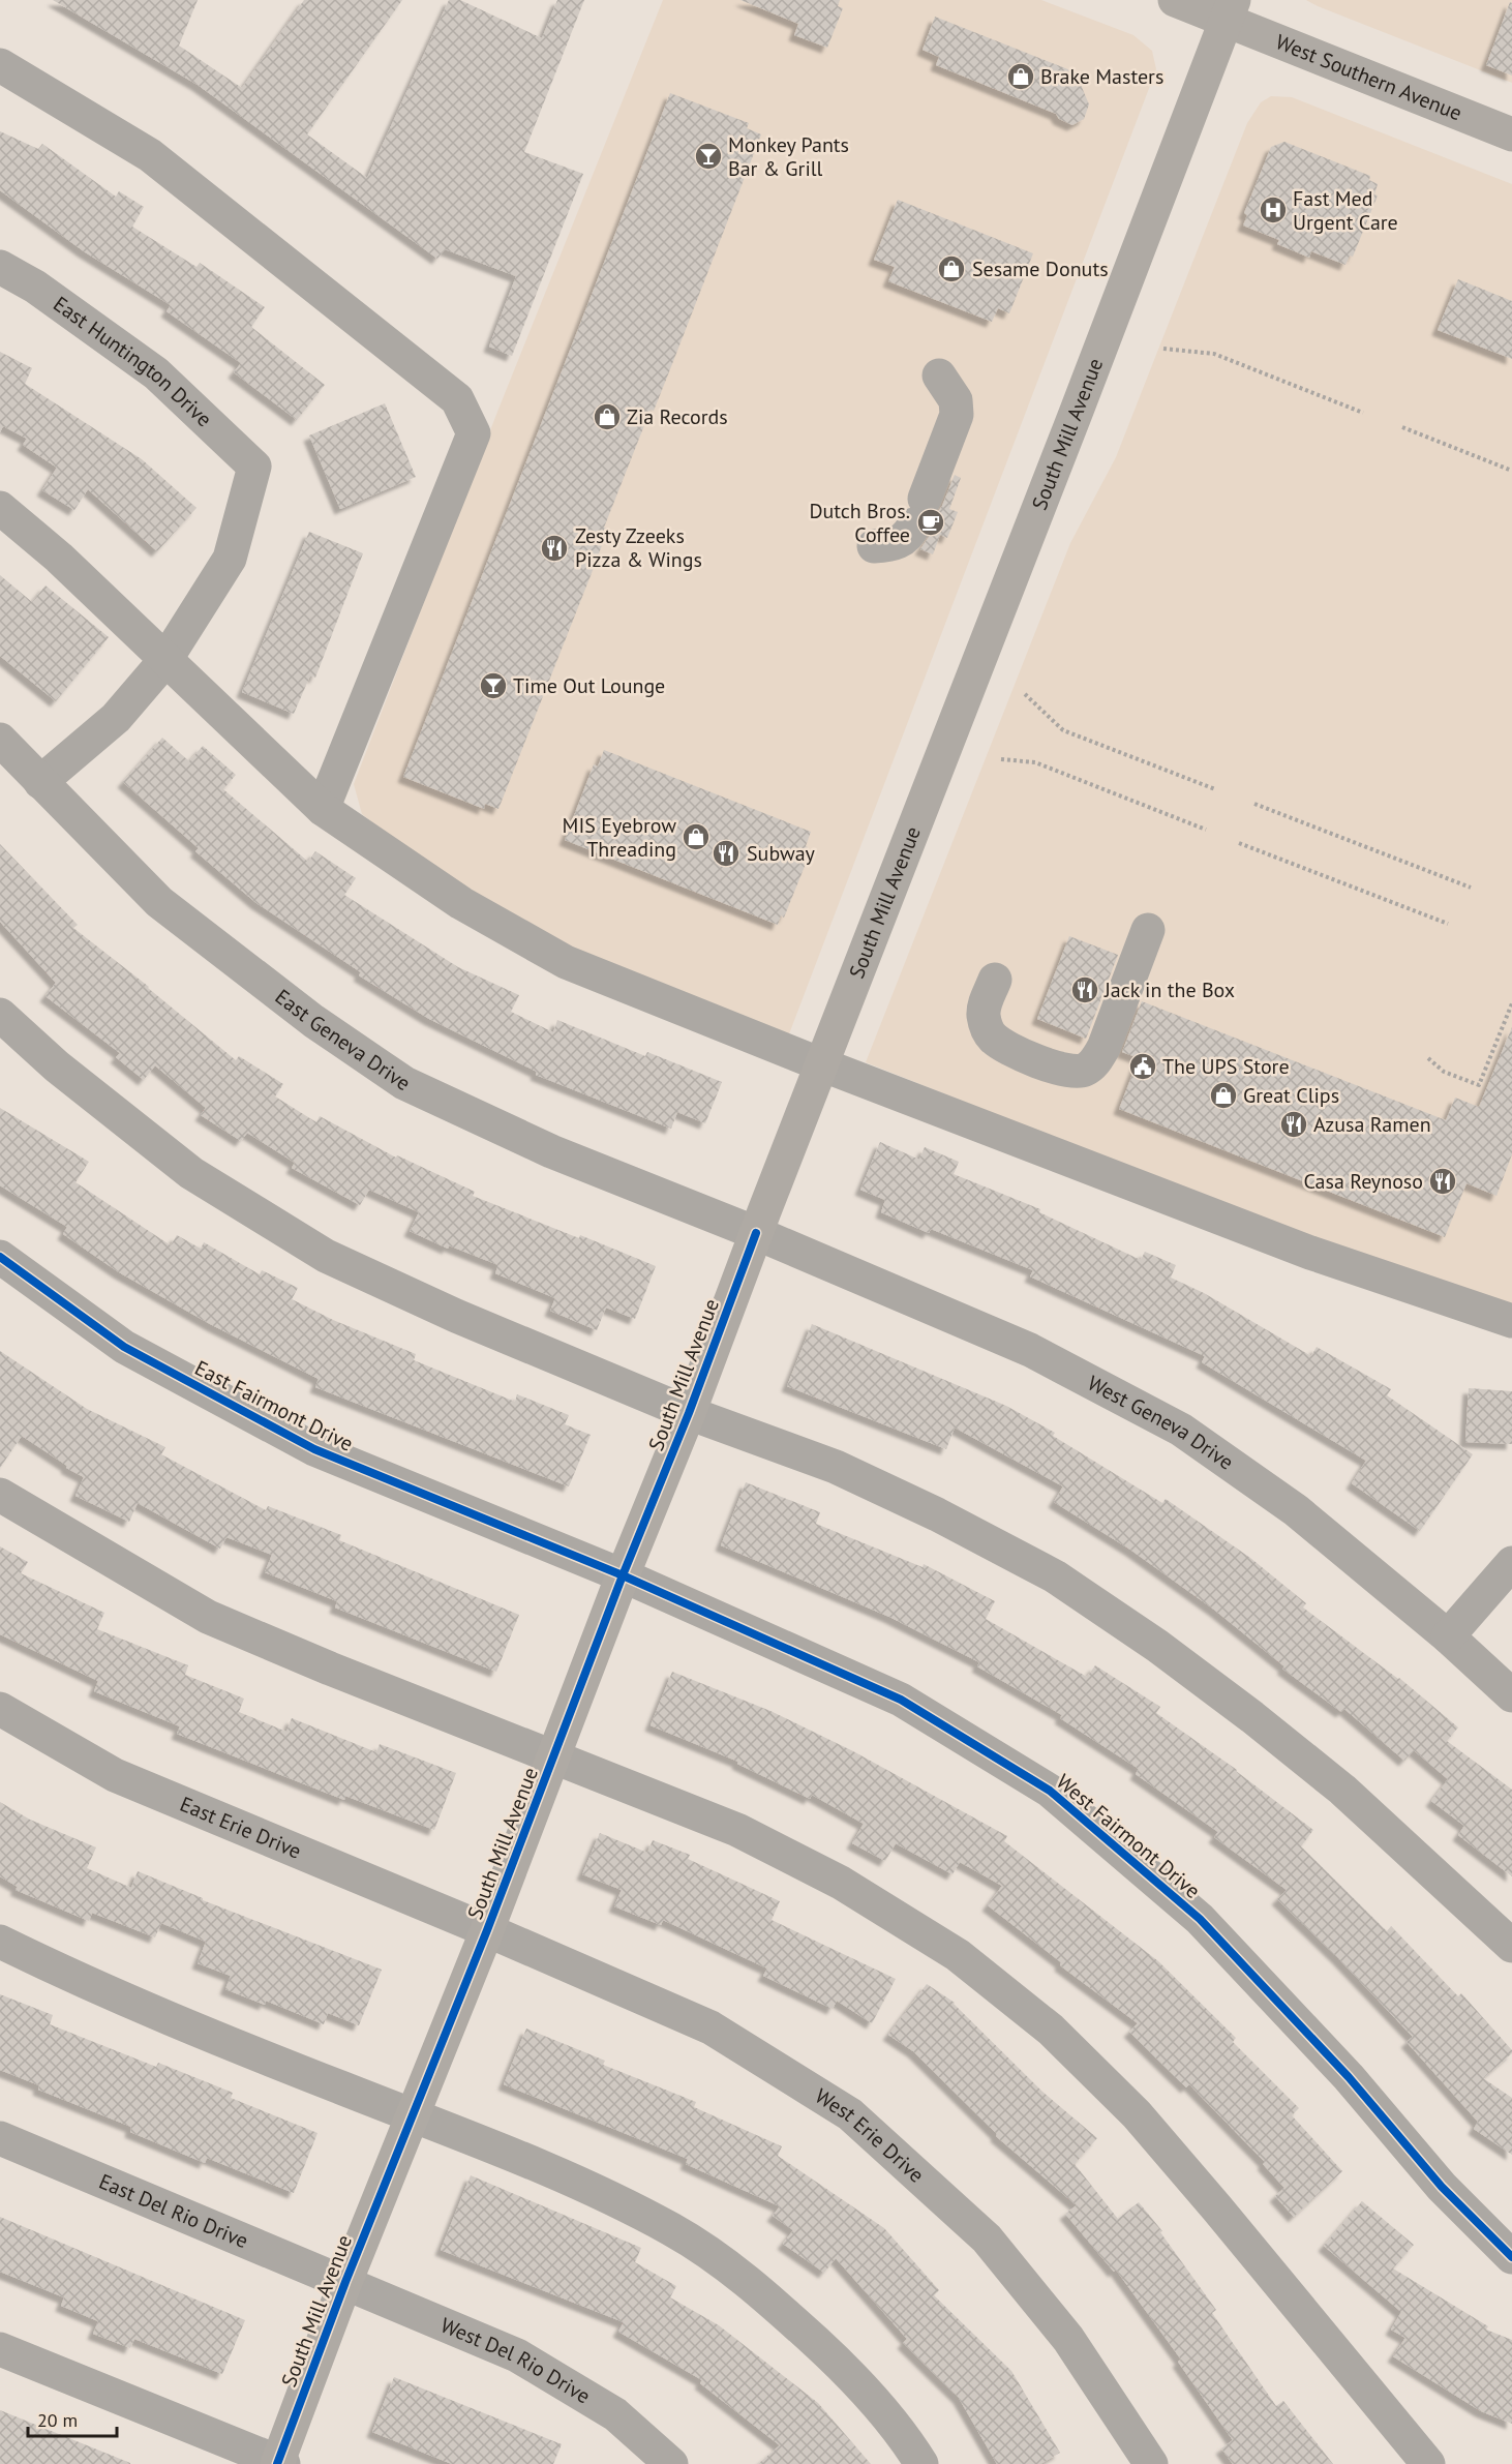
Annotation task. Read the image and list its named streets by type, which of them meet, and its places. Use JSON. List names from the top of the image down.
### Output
{
  "streets": {
    "main road": ["West Southern Avenue", "South Mill Avenue"],
    "street": [
      "East Huntington Drive",
      "East Geneva Drive",
      "East Fairmont Drive",
      "West Geneva Drive",
      "East Erie Drive",
      "West Fairmont Drive",
      "West Erie Drive",
      "East Del Rio Drive",
      "West Del Rio Drive"
    ]
  },
  "crossings": [
    ["West Southern Avenue", "South Mill Avenue"],
    ["South Mill Avenue", "East Geneva Drive"],
    ["South Mill Avenue", "East Fairmont Drive"],
    ["South Mill Avenue", "West Geneva Drive"],
    ["South Mill Avenue", "East Erie Drive"],
    ["South Mill Avenue", "West Fairmont Drive"],
    ["South Mill Avenue", "West Erie Drive"],
    ["South Mill Avenue", "East Del Rio Drive"],
    ["South Mill Avenue", "West Del Rio Drive"],
    ["East Geneva Drive", "West Geneva Drive"],
    ["East Fairmont Drive", "West Fairmont Drive"],
    ["East Erie Drive", "West Erie Drive"],
    ["East Del Rio Drive", "West Del Rio Drive"]
  ],
  "places": {
    "shop": [
      "Brake Masters",
      "Sesame Donuts",
      "Zia Records",
      "MIS Eyebrow Threading",
      "Great Clips"
    ],
    "bar": ["Monkey Pants Bar & Grill", "Time Out Lounge"],
    "hospital": ["Fast Med Urgent Care"],
    "cafe": ["Dutch Bros. Coffee"],
    "restaurant": [
      "Zesty Zzeeks Pizza & Wings",
      "Subway",
      "Jack in the Box",
      "Azusa Ramen",
      "Casa Reynoso"
    ],
    "public building": ["The UPS Store"]
  },
  "scale_bar": "20 m"
}
